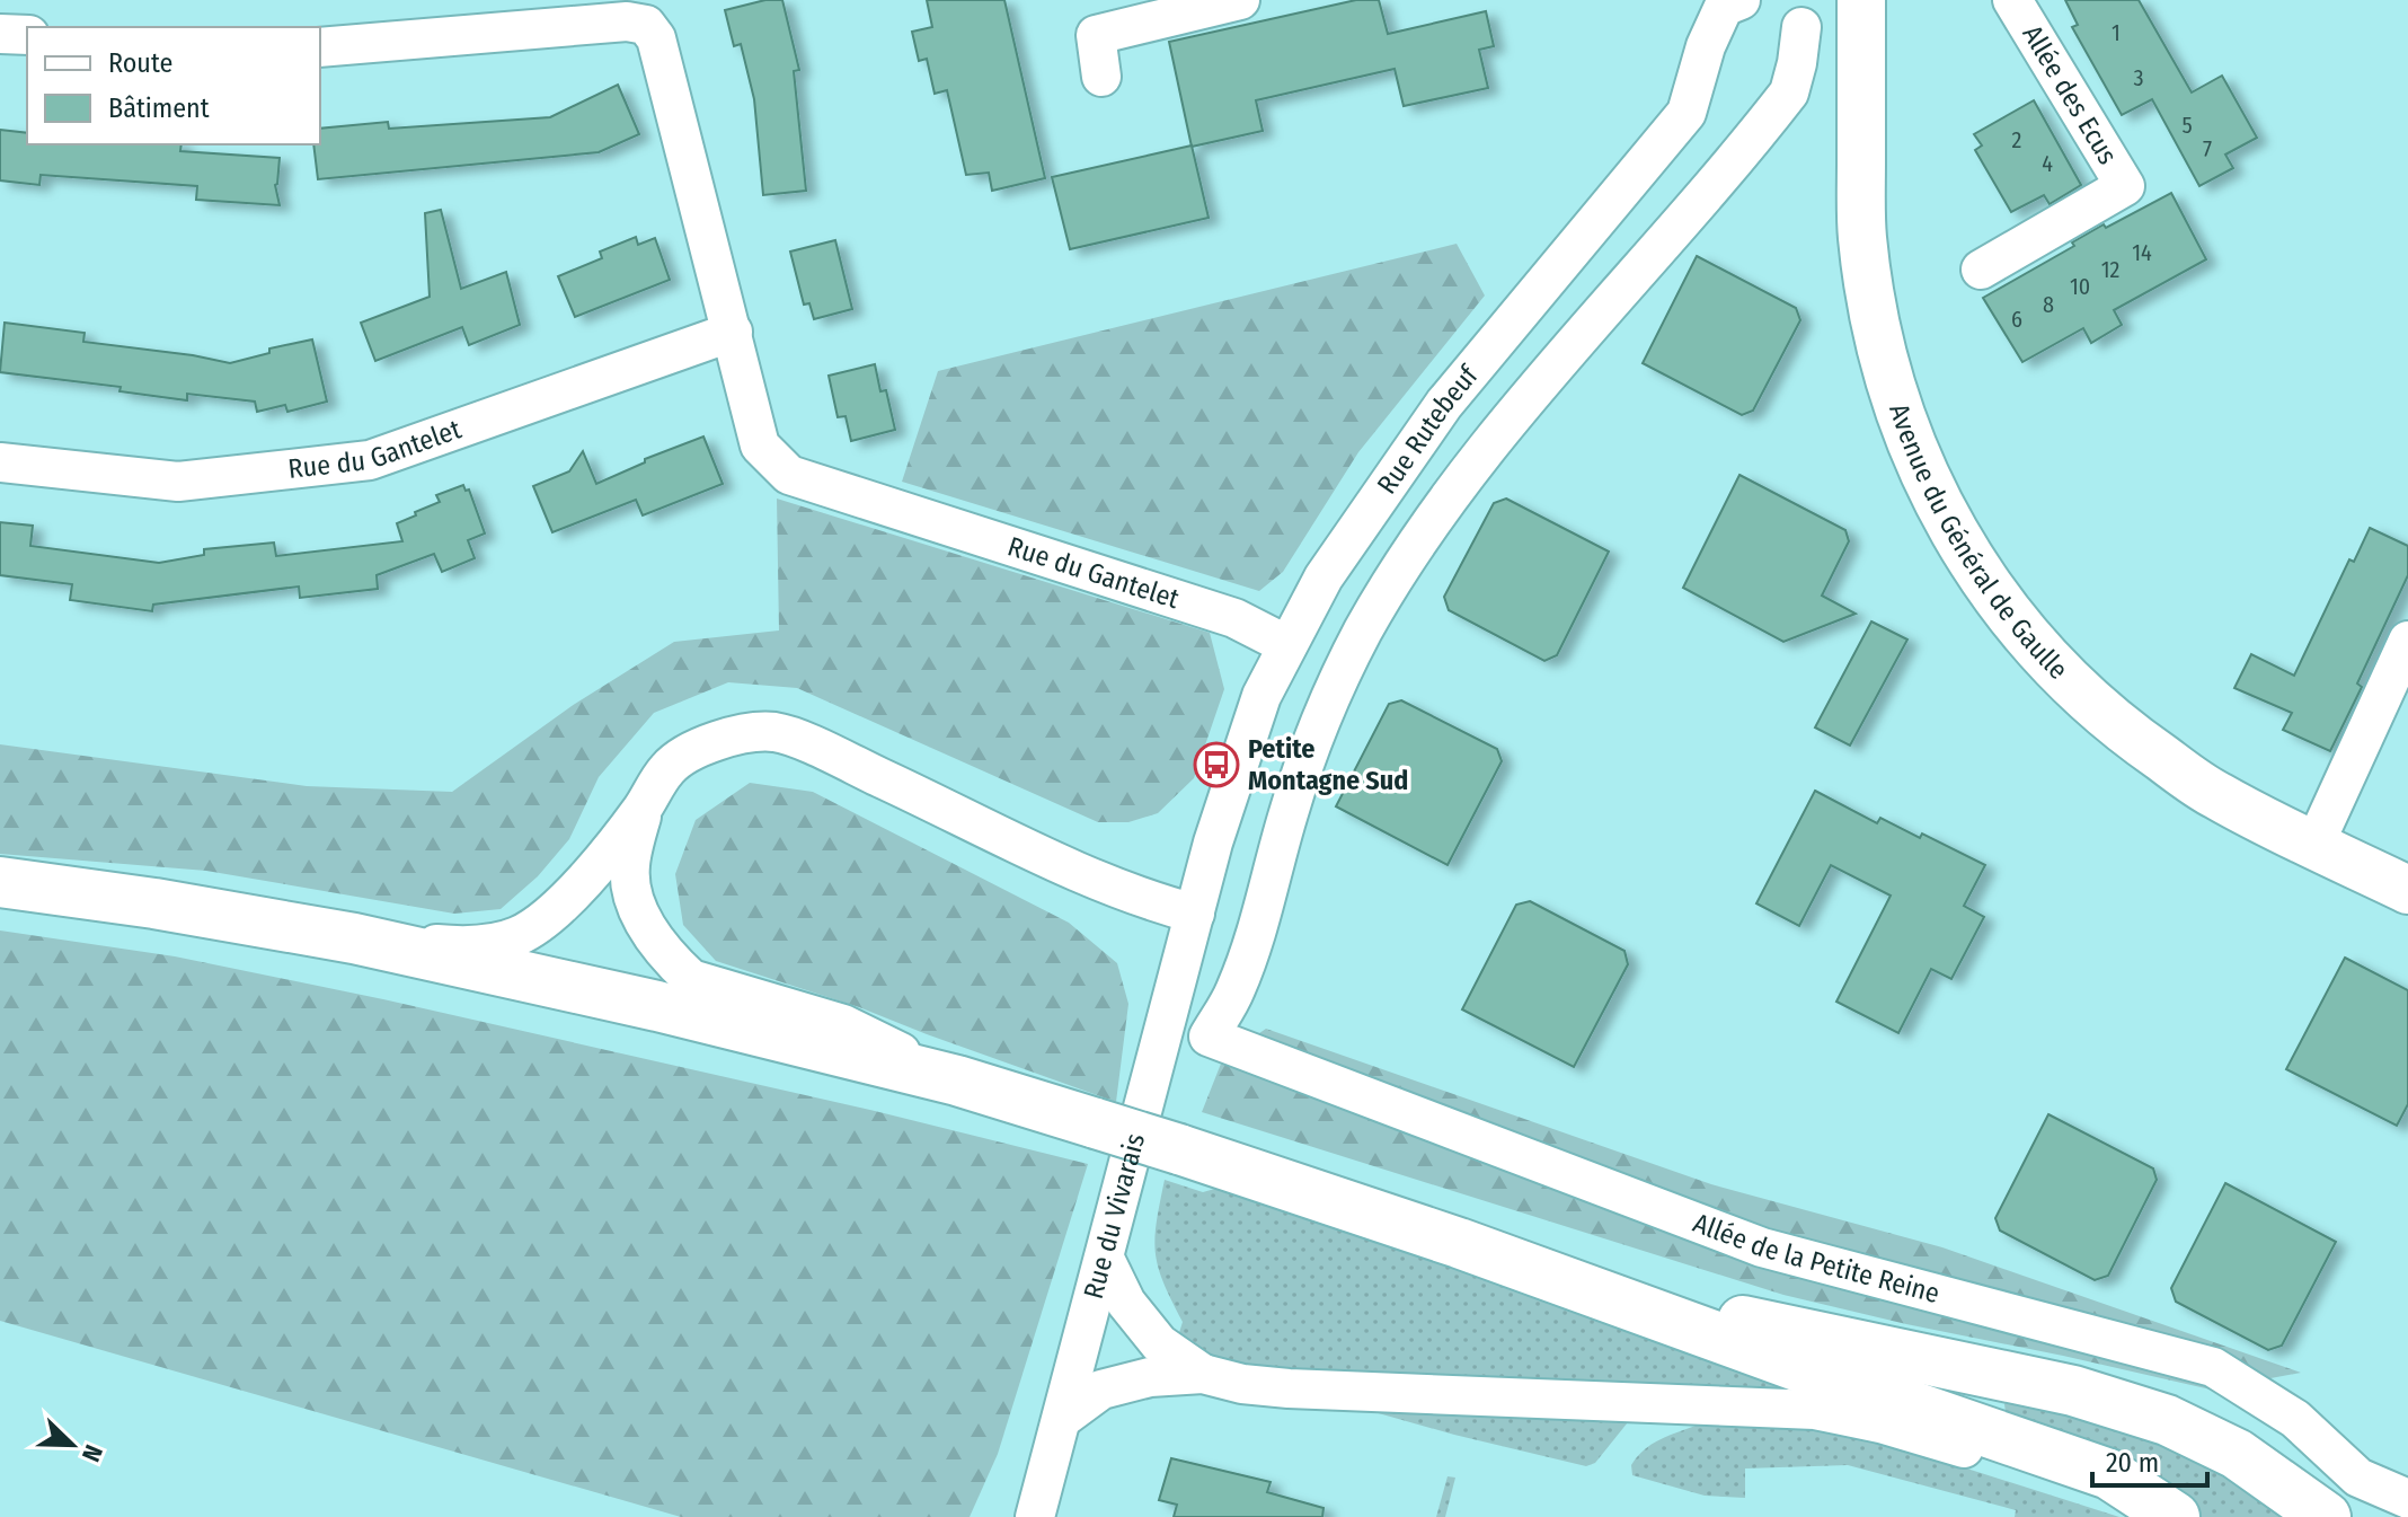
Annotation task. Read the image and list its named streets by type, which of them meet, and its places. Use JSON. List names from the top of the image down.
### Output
{
  "streets": {
    "street": [
      "Allée des Ecus",
      "Rue Rutebeuf",
      "Rue du Gantelet",
      "Avenue du Général de Gaulle",
      "Rue du Vivarais",
      "Allée de la Petite Reine"
    ]
  },
  "crossings": [
    ["Rue Rutebeuf", "Rue du Gantelet"],
    ["Rue Rutebeuf", "Rue du Vivarais"]
  ],
  "places": {
    "bus stop": ["Petite Montagne Sud"]
  },
  "house_numbers": [
    "1",
    "3",
    "5",
    "2",
    "7",
    "4",
    "14",
    "12",
    "10",
    "8",
    "6"
  ],
  "legend": ["Route", "Bâtiment"],
  "scale_bar": "20 m",
  "north": "bottom right"
}
